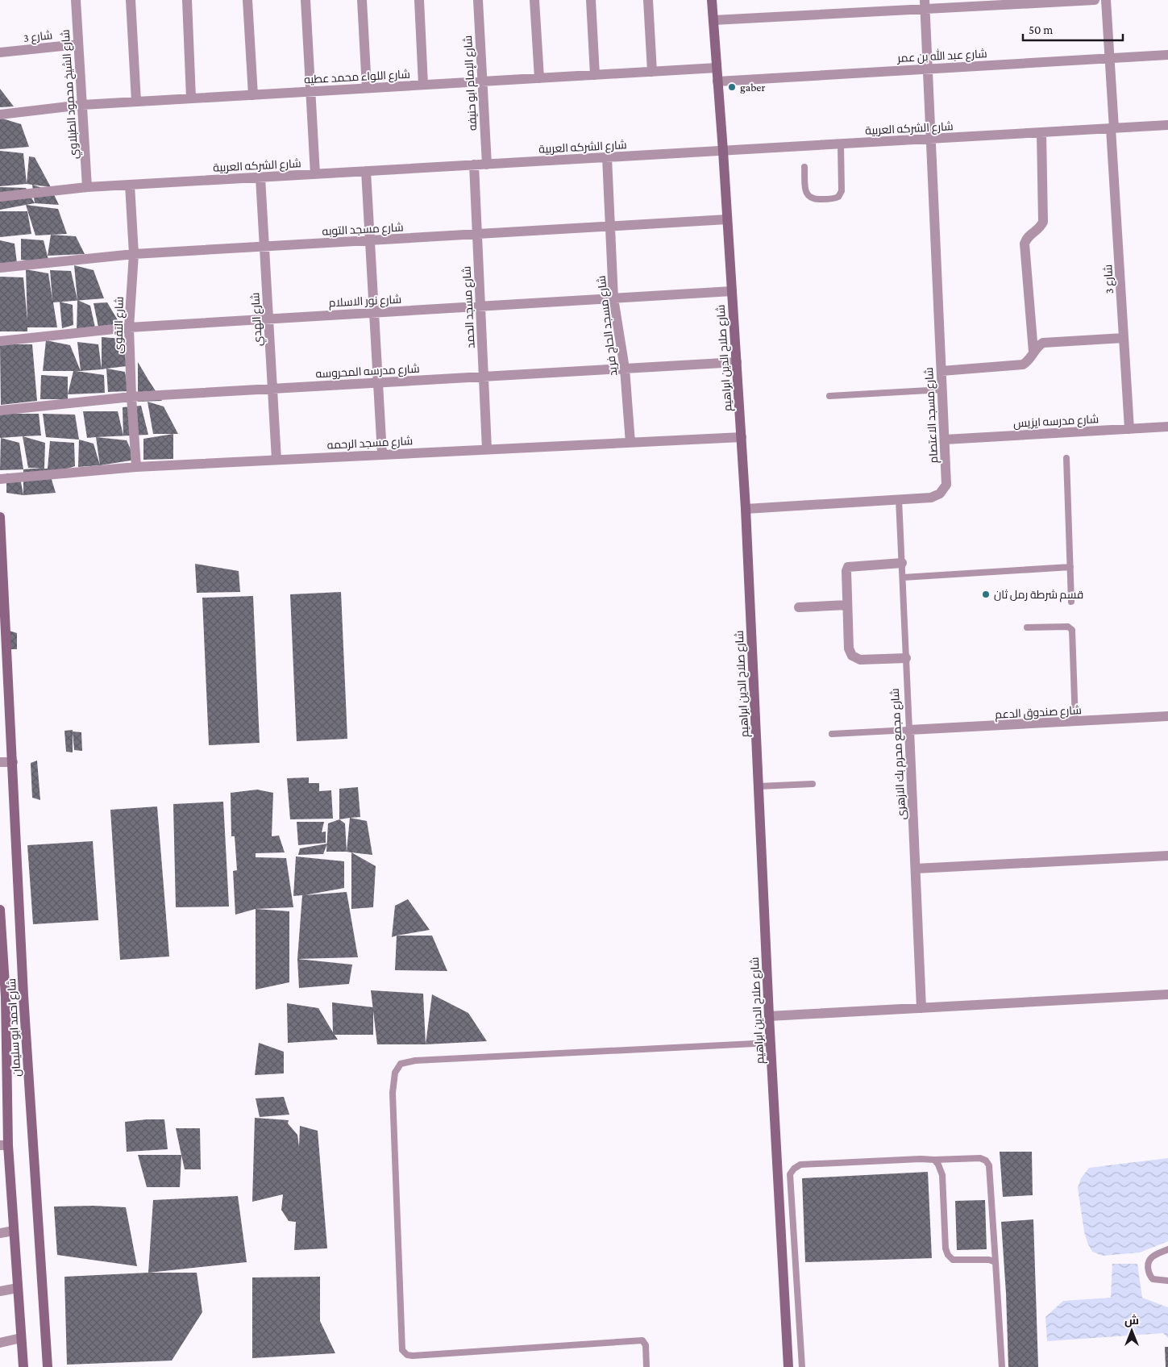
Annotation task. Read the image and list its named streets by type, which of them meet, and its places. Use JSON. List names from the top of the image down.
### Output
{
  "streets": {
    "street": [
      "شارع 3",
      "شارع عبد الله بن عمر",
      "شارع اللواء محمد عطيه",
      "شارع الإمام ابو حنيفه",
      "شارع الشيخ محمود الطبلاوي",
      "شارع الشركه العربية",
      "شارع مسجد التوبه",
      "شارع نور الاسلام",
      "شارع مسجد الحمد",
      "شارع الهدي",
      "شارع التقوى",
      "شارع مسجد الحاج فريد",
      "شارع صلاح الدين ابراهيم",
      "شارع مدرسه المحروسه",
      "شارع مسجد الاعتصام",
      "شارع مدرسه ايزيس",
      "شارع مسجد الرحمه",
      "شارع صندوق الدعم",
      "شارع مجمع محرم بك الازهرى",
      "شارع احمد ابو سليمان"
    ]
  },
  "crossings": [
    ["شارع 3", "شارع عبد الله بن عمر"],
    ["شارع 3", "شارع الشيخ محمود الطبلاوي"],
    ["شارع 3", "شارع الشركه العربية"],
    ["شارع 3", "شارع مدرسه ايزيس"],
    ["شارع عبد الله بن عمر", "شارع صلاح الدين ابراهيم"],
    ["شارع عبد الله بن عمر", "شارع مسجد الاعتصام"],
    ["شارع اللواء محمد عطيه", "شارع الإمام ابو حنيفه"],
    ["شارع اللواء محمد عطيه", "شارع الشيخ محمود الطبلاوي"],
    ["شارع اللواء محمد عطيه", "شارع صلاح الدين ابراهيم"],
    ["شارع الإمام ابو حنيفه", "شارع الشركه العربية"],
    ["شارع الشيخ محمود الطبلاوي", "شارع الشركه العربية"],
    ["شارع الشركه العربية", "شارع مسجد الحمد"],
    ["شارع الشركه العربية", "شارع الهدي"],
    ["شارع الشركه العربية", "شارع التقوى"],
    ["شارع الشركه العربية", "شارع مسجد الحاج فريد"],
    ["شارع الشركه العربية", "شارع صلاح الدين ابراهيم"],
    ["شارع الشركه العربية", "شارع مسجد الاعتصام"],
    ["شارع مسجد التوبه", "شارع مسجد الحمد"],
    ["شارع مسجد التوبه", "شارع الهدي"],
    ["شارع مسجد التوبه", "شارع التقوى"],
    ["شارع مسجد التوبه", "شارع مسجد الحاج فريد"],
    ["شارع مسجد التوبه", "شارع صلاح الدين ابراهيم"],
    ["شارع نور الاسلام", "شارع مسجد الحمد"],
    ["شارع نور الاسلام", "شارع الهدي"],
    ["شارع نور الاسلام", "شارع التقوى"],
    ["شارع نور الاسلام", "شارع مسجد الحاج فريد"],
    ["شارع نور الاسلام", "شارع صلاح الدين ابراهيم"],
    ["شارع مسجد الحمد", "شارع مدرسه المحروسه"],
    ["شارع مسجد الحمد", "شارع مسجد الرحمه"],
    ["شارع الهدي", "شارع مدرسه المحروسه"],
    ["شارع الهدي", "شارع مسجد الرحمه"],
    ["شارع التقوى", "شارع مدرسه المحروسه"],
    ["شارع التقوى", "شارع مسجد الرحمه"],
    ["شارع مسجد الحاج فريد", "شارع مدرسه المحروسه"],
    ["شارع مسجد الحاج فريد", "شارع مسجد الرحمه"],
    ["شارع صلاح الدين ابراهيم", "شارع مدرسه المحروسه"],
    ["شارع صلاح الدين ابراهيم", "شارع مسجد الاعتصام"],
    ["شارع صلاح الدين ابراهيم", "شارع مسجد الرحمه"],
    ["شارع مسجد الاعتصام", "شارع مدرسه ايزيس"],
    ["شارع مسجد الاعتصام", "شارع مجمع محرم بك الازهرى"],
    ["شارع صندوق الدعم", "شارع مجمع محرم بك الازهرى"]
  ],
  "places": ["gaber", "قسم شرطة رمل ثان"],
  "scale_bar": "50 m",
  "north": "top"
}
